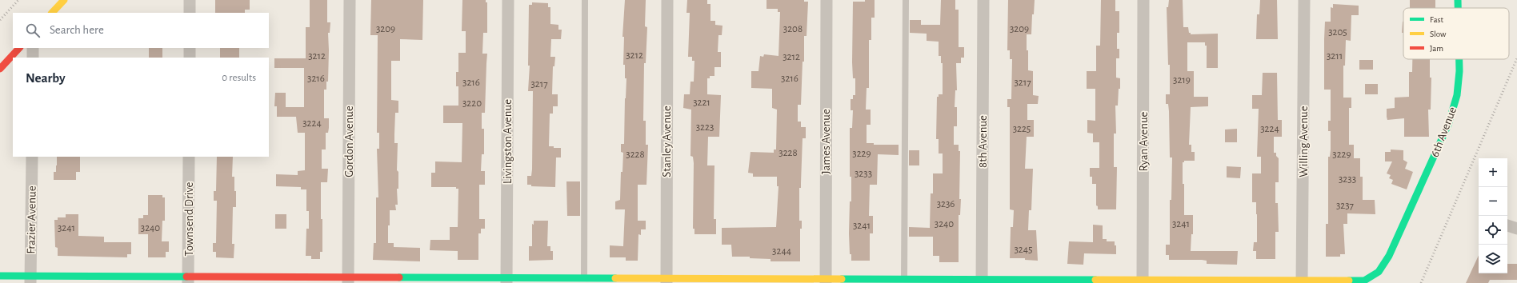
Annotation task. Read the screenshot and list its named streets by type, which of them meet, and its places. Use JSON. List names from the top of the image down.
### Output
{
  "streets": {
    "street": [
      "6th Avenue",
      "Gordon Avenue",
      "Livingston Avenue",
      "Stanley Avenue",
      "James Avenue",
      "8th Avenue",
      "Ryan Avenue",
      "Willing Avenue",
      "Townsend Drive",
      "Frazier Avenue"
    ]
  },
  "crossings": [
    ["6th Avenue", "Gordon Avenue"],
    ["6th Avenue", "Livingston Avenue"],
    ["6th Avenue", "Stanley Avenue"],
    ["6th Avenue", "James Avenue"],
    ["6th Avenue", "8th Avenue"],
    ["6th Avenue", "Ryan Avenue"],
    ["6th Avenue", "Willing Avenue"],
    ["6th Avenue", "Townsend Drive"],
    ["6th Avenue", "Frazier Avenue"]
  ],
  "house_numbers": [
    "3209",
    "3208",
    "3209",
    "3205",
    "3212",
    "3212",
    "3211",
    "3212",
    "3216",
    "3216",
    "3219",
    "3216",
    "3217",
    "3217",
    "3221",
    "3220",
    "3224",
    "3223",
    "3225",
    "3224",
    "3228",
    "3229",
    "3228",
    "3229",
    "3233",
    "3233",
    "3236",
    "3237",
    "3240",
    "3241",
    "3241",
    "3241",
    "3240",
    "3245",
    "3244"
  ],
  "legend": ["Fast", "Slow", "Jam"],
  "page": {
    "search": "Search here",
    "heading": ["Nearby", "0 results"],
    "map_buttons": ["+", "−"]
  }
}
